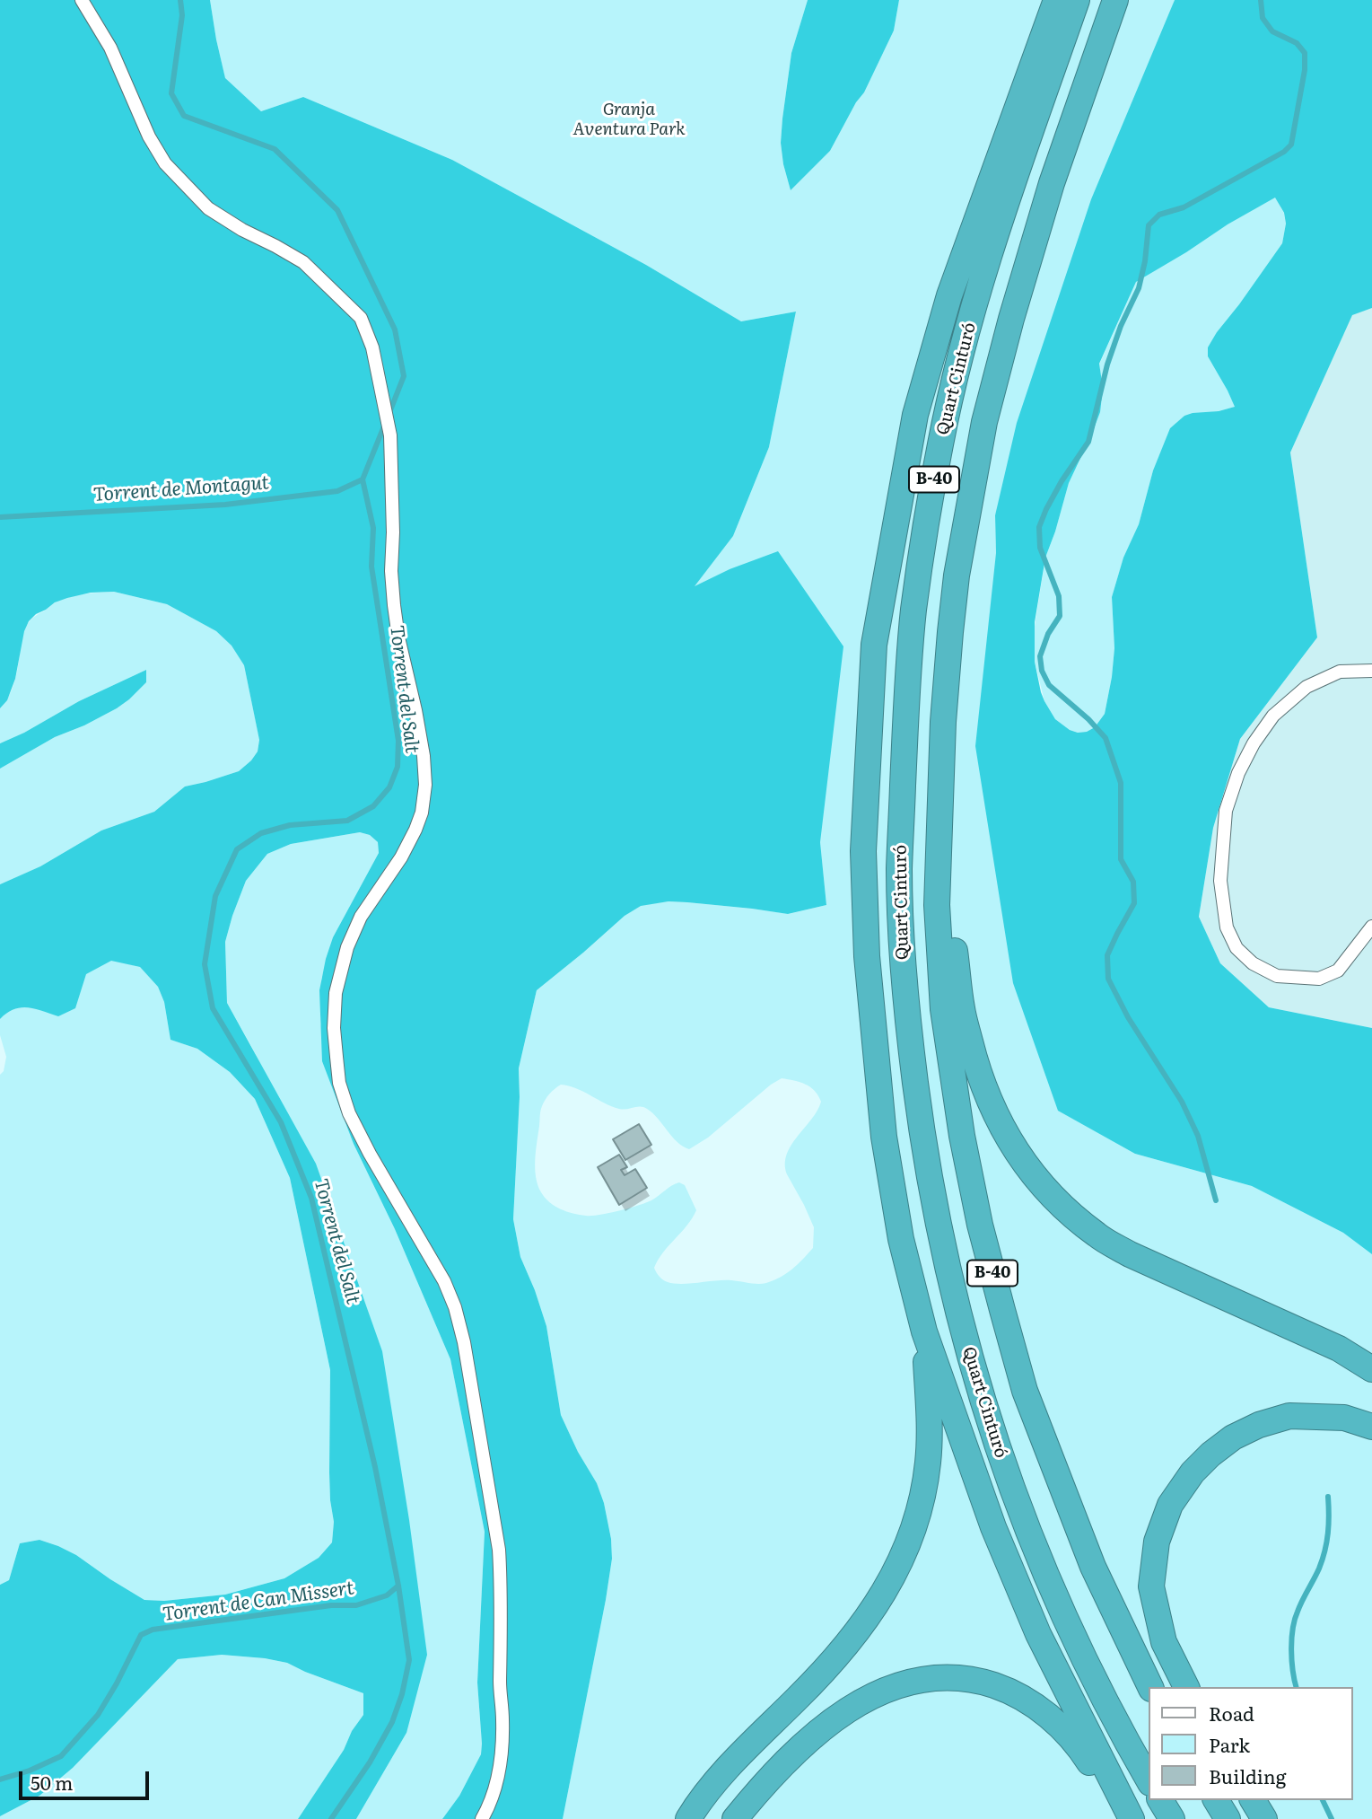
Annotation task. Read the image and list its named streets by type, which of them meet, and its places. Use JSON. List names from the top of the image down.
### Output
{
  "streets": {
    "highway": ["Quart Cinturó", "B-40"]
  },
  "water": ["Torrent de Montagut", "Torrent del Salt", "Torrent de Can Missert"],
  "parks": ["Granja Aventura Park"],
  "legend": ["Road", "Park", "Building"],
  "scale_bar": "50 m"
}
